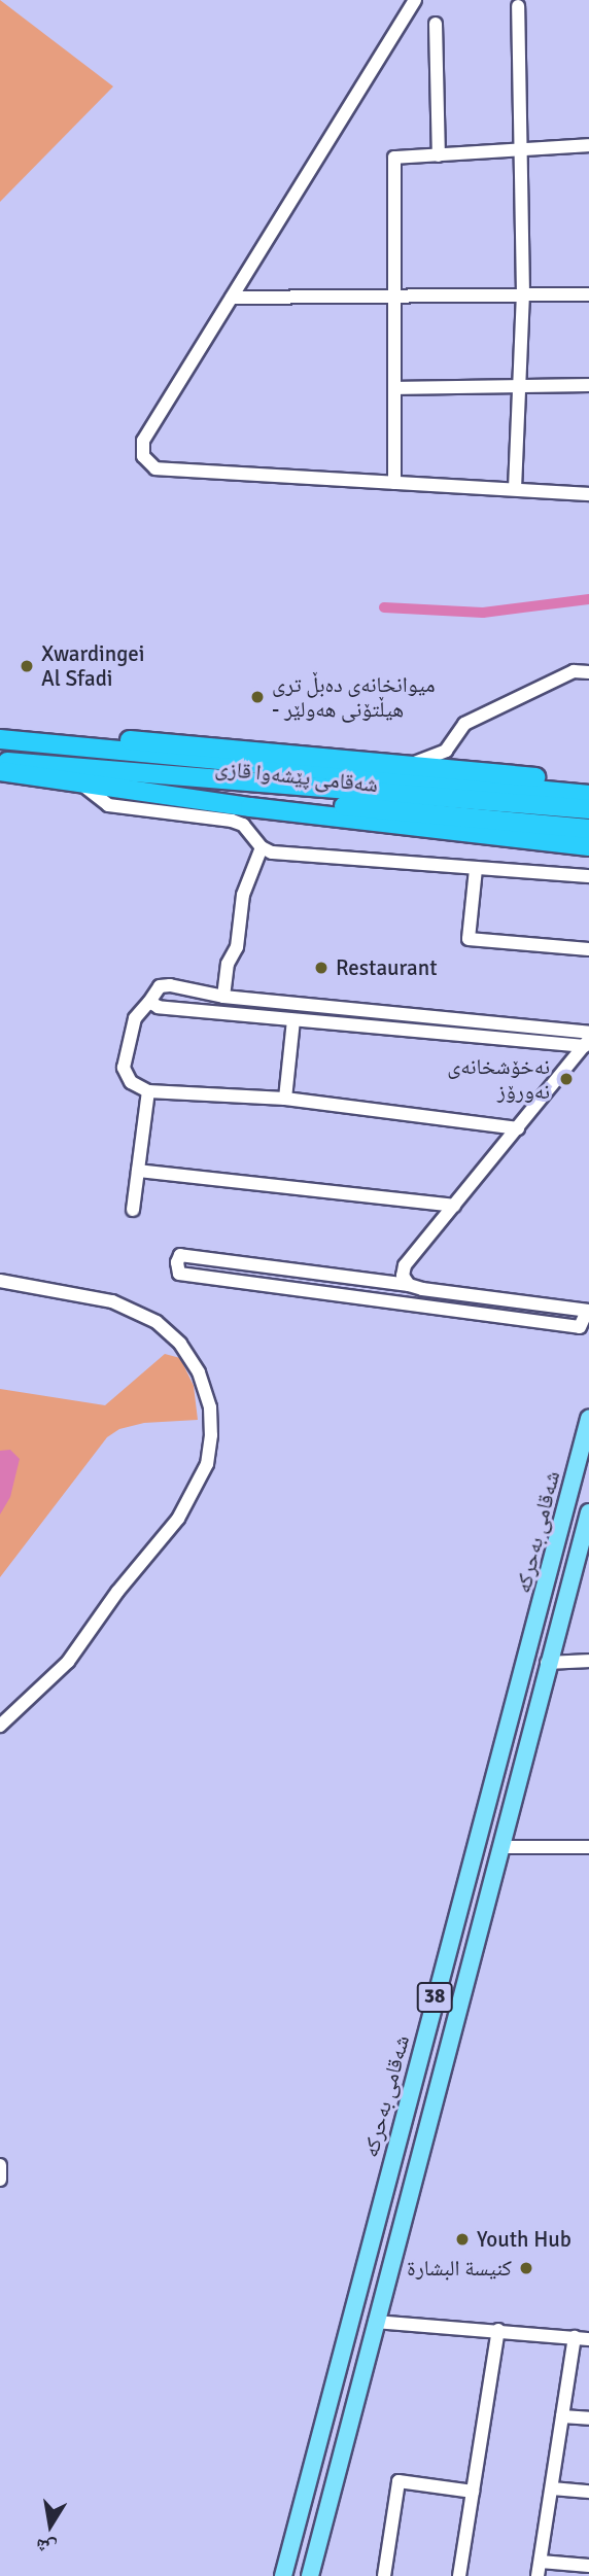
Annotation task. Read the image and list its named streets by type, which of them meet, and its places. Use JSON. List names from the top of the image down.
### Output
{
  "streets": {
    "highway": ["شەقامی پێشەوا قازی"],
    "main road": ["شەقامی بەحرکە", "38"]
  },
  "places": [
    "Xwardingei Al Sfadi",
    "میوانخانەی دەبڵ تری - هیڵتۆنی هەولێر",
    "Restaurant",
    "نەخۆشخانەی نەورۆز",
    "Youth Hub",
    "كنيسة البشارة"
  ],
  "north": "bottom"
}
